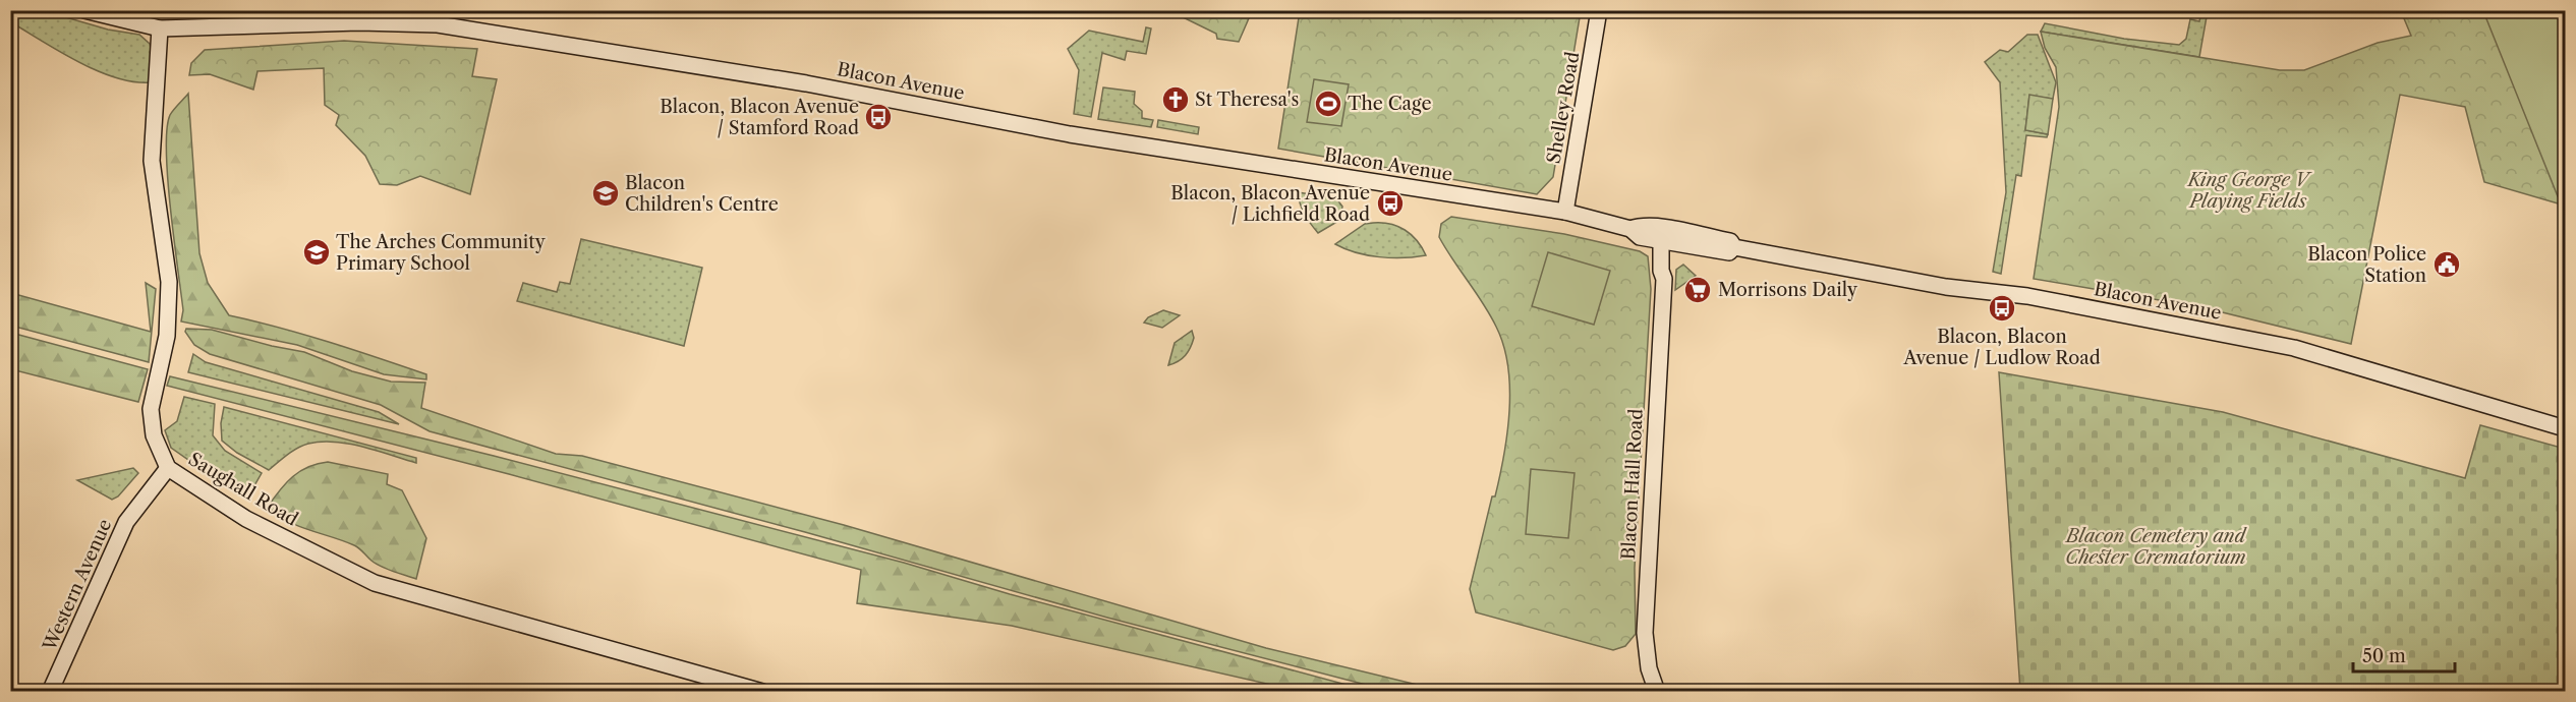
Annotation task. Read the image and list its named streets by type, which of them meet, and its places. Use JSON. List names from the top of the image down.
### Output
{
  "streets": {
    "street": [
      "Blacon Avenue",
      "Shelley Road",
      "Blacon Hall Road",
      "Saughall Road",
      "Western Avenue"
    ]
  },
  "crossings": [
    ["Blacon Avenue", "Shelley Road"],
    ["Blacon Avenue", "Blacon Hall Road"],
    ["Blacon Avenue", "Saughall Road"],
    ["Saughall Road", "Western Avenue"]
  ],
  "parks": ["King George V Playing Fields", "Blacon Cemetery and Chester Crematorium"],
  "places": {
    "church": ["St Theresa's"],
    "sports": ["The Cage"],
    "bus stop": ["Blacon, Blacon Avenue / Stamford Road", "Blacon, Blacon Avenue / Lichfield Road", "Blacon, Blacon Avenue / Ludlow Road"],
    "school or university": ["Blacon Children's Centre", "The Arches Community Primary School"],
    "public building": ["Blacon Police Station"],
    "supermarket": ["Morrisons Daily"]
  },
  "scale_bar": "50 m"
}
